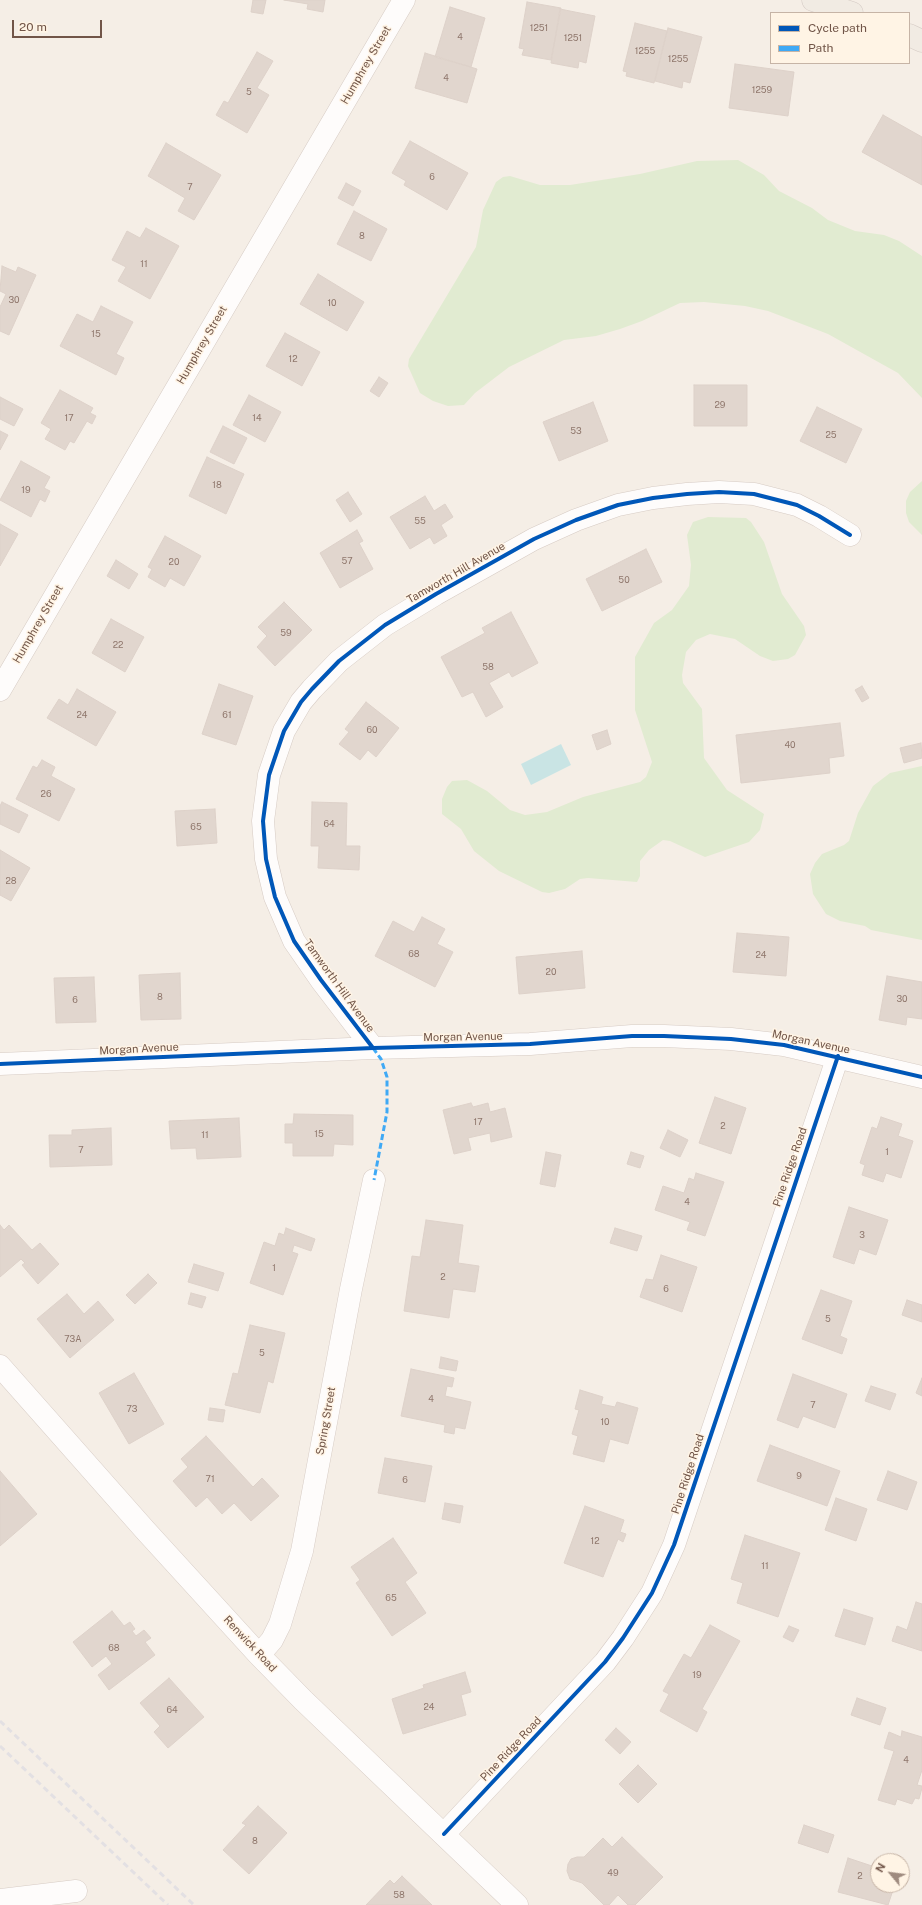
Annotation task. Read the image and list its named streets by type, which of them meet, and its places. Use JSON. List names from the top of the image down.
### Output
{
  "streets": {
    "street": [
      "Humphrey Street",
      "Tamworth Hill Avenue",
      "Morgan Avenue",
      "Pine Ridge Road",
      "Spring Street",
      "Renwick Road"
    ]
  },
  "crossings": [
    ["Tamworth Hill Avenue", "Morgan Avenue"],
    ["Morgan Avenue", "Pine Ridge Road"],
    ["Pine Ridge Road", "Renwick Road"],
    ["Spring Street", "Renwick Road"]
  ],
  "house_numbers": [
    "1251",
    "4",
    "1251",
    "1255",
    "1255",
    "4",
    "1259",
    "5",
    "6",
    "7",
    "8",
    "11",
    "30",
    "10",
    "15",
    "12",
    "29",
    "17",
    "14",
    "53",
    "25",
    "18",
    "19",
    "55",
    "57",
    "20",
    "50",
    "59",
    "22",
    "58",
    "24",
    "61",
    "60",
    "40",
    "26",
    "64",
    "65",
    "28",
    "68",
    "24",
    "20",
    "8",
    "30",
    "6",
    "17",
    "2",
    "15",
    "11",
    "7",
    "1",
    "4",
    "3",
    "1",
    "2",
    "6",
    "5",
    "73A",
    "5",
    "4",
    "7",
    "73",
    "10",
    "9",
    "71",
    "6",
    "12",
    "11",
    "65",
    "68",
    "19",
    "24",
    "64",
    "4",
    "8",
    "49",
    "2",
    "58"
  ],
  "legend": ["Cycle path", "Path"],
  "scale_bar": "20 m",
  "north": "top left"
}
